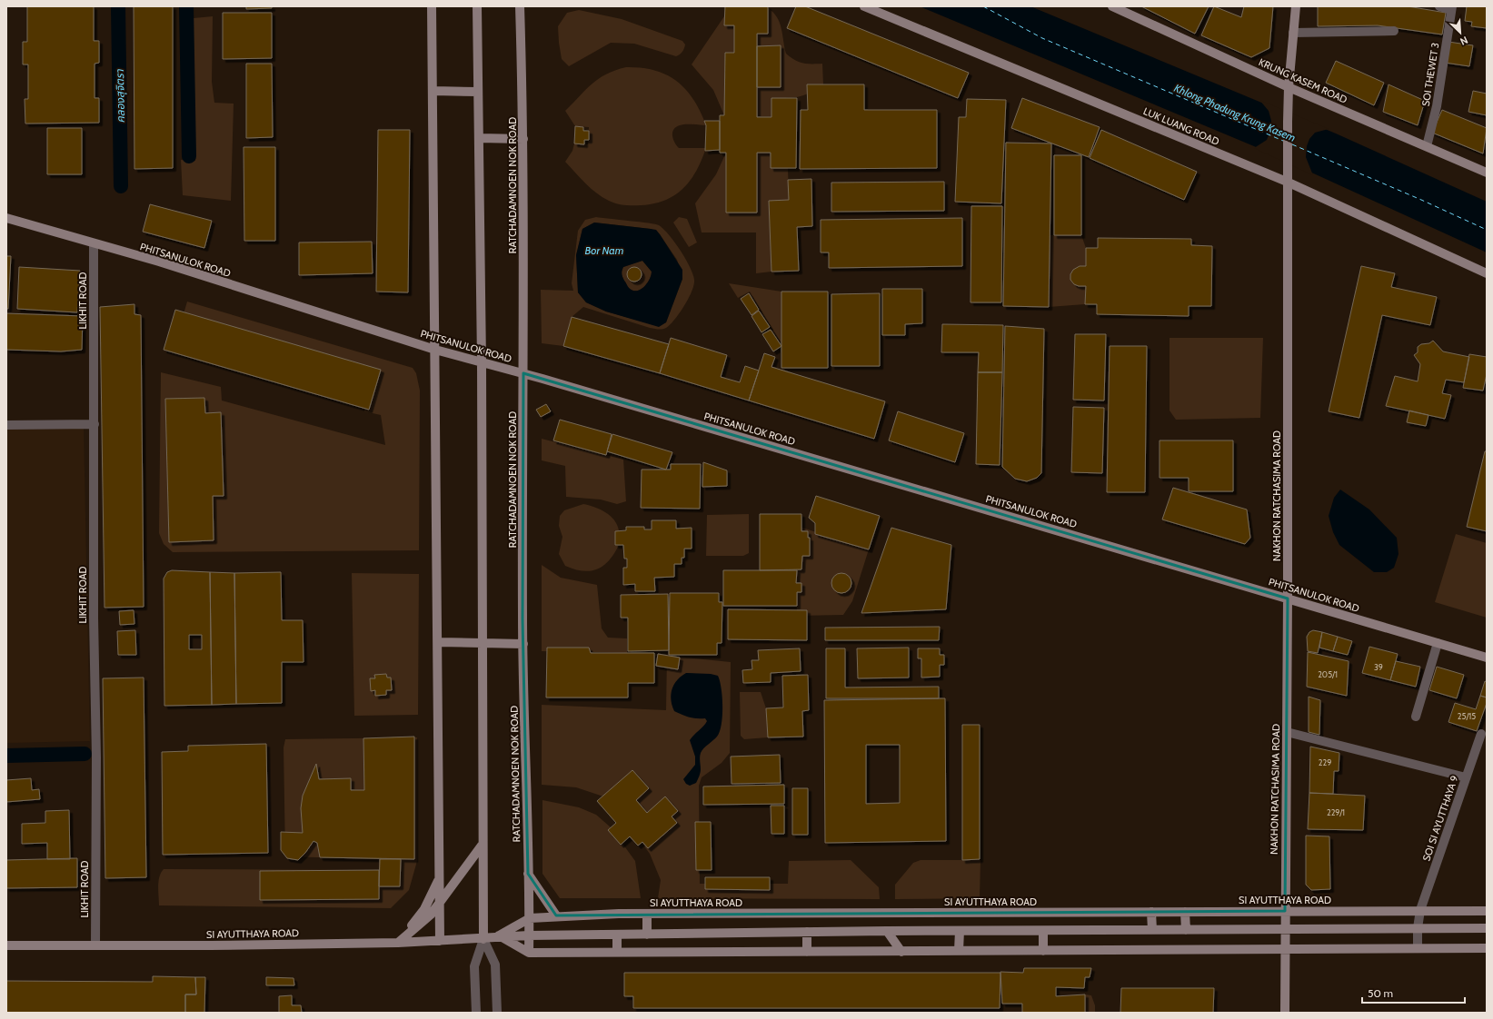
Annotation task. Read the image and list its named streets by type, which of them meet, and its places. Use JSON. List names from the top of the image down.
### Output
{
  "streets": {
    "main road": [
      "KRUNG KASEM ROAD",
      "LUK LUANG ROAD",
      "RATCHADAMNOEN NOK ROAD",
      "PHITSANULOK ROAD",
      "NAKHON RATCHASIMA ROAD",
      "SI AYUTTHAYA ROAD"
    ],
    "street": ["SOI THEWET 3", "LIKHIT ROAD", "SOI SI AYUTTHAYA 9"]
  },
  "crossings": [
    ["SOI THEWET 3", "KRUNG KASEM ROAD"],
    ["KRUNG KASEM ROAD", "NAKHON RATCHASIMA ROAD"],
    ["LUK LUANG ROAD", "NAKHON RATCHASIMA ROAD"],
    ["RATCHADAMNOEN NOK ROAD", "PHITSANULOK ROAD"],
    ["RATCHADAMNOEN NOK ROAD", "SI AYUTTHAYA ROAD"],
    ["PHITSANULOK ROAD", "LIKHIT ROAD"],
    ["PHITSANULOK ROAD", "NAKHON RATCHASIMA ROAD"],
    ["LIKHIT ROAD", "SI AYUTTHAYA ROAD"],
    ["NAKHON RATCHASIMA ROAD", "SI AYUTTHAYA ROAD"],
    ["SOI SI AYUTTHAYA 9", "SI AYUTTHAYA ROAD"]
  ],
  "water": ["คลองสุจิตรา", "Khlong Phadung Krung Kasem", "Bor Nam"],
  "house_numbers": [
    "39",
    "205/1",
    "25/15",
    "229",
    "229/1"
  ],
  "scale_bar": "50 m",
  "north": "bottom right"
}
